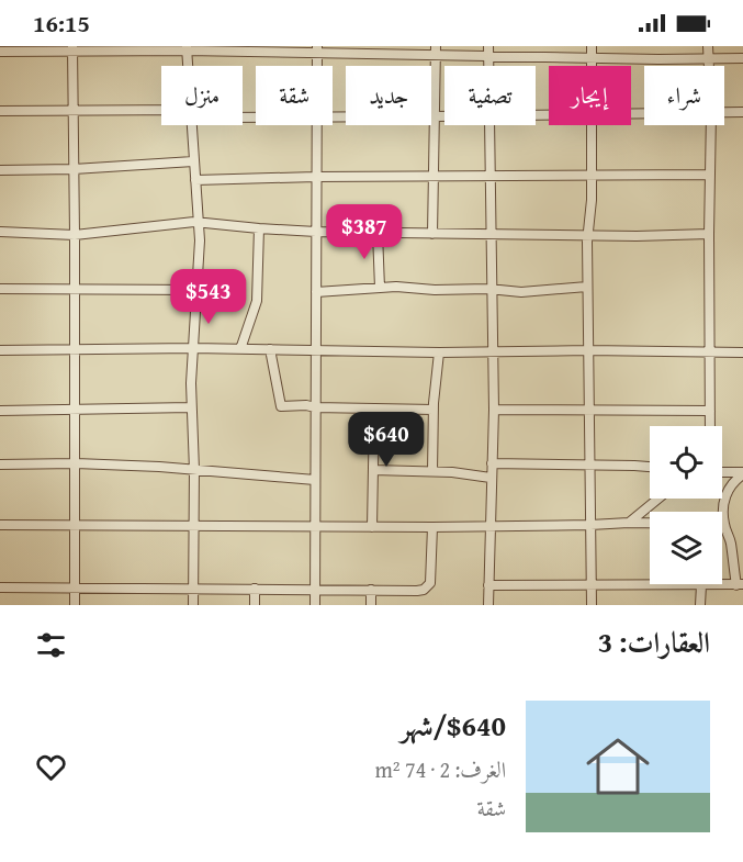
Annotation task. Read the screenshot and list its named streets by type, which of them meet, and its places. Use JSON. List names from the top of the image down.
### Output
{
  "page": {
    "status": "16:15",
    "chip": [
      "شراء",
      "إيجار",
      "تصفية",
      "جديد",
      "شقة",
      "منزل"
    ],
    "price": ["$387", "$543", "$640"],
    "heading": "العقارات: 3",
    "list": [
      {
        "name": "$640/شهر",
        "note": "الغرف: 2 · 74 m² · شقة"
      }
    ]
  }
}
